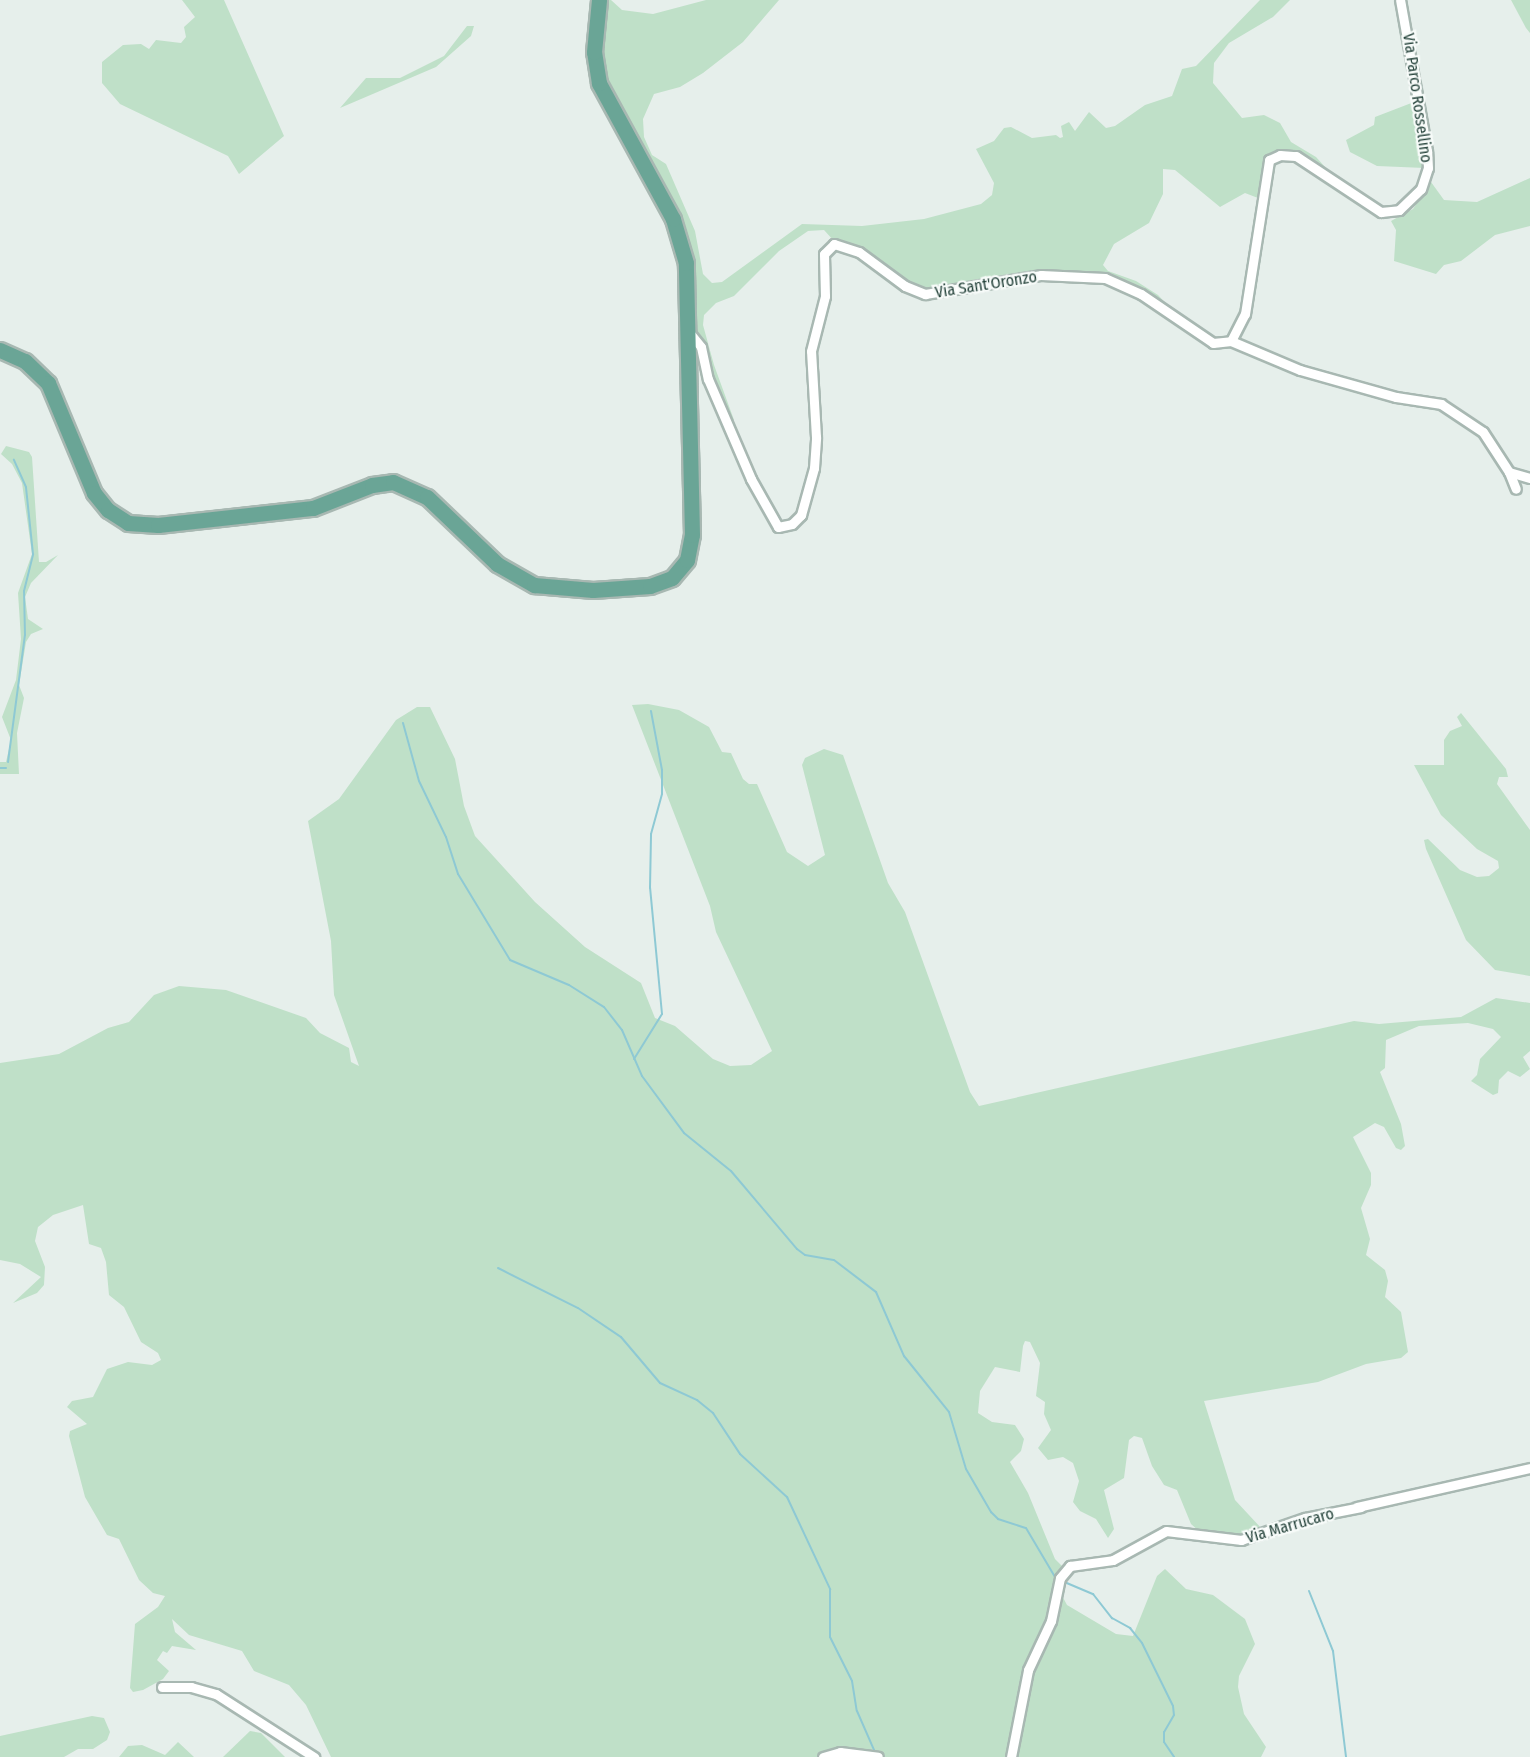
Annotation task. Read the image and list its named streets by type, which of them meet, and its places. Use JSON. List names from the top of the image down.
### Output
{
  "streets": {
    "street": ["Via Parco Rossellino", "Via Sant'Oronzo", "Via Marrucaro"]
  },
  "crossings": [
    ["Via Parco Rossellino", "Via Sant'Oronzo"]
  ]
}
